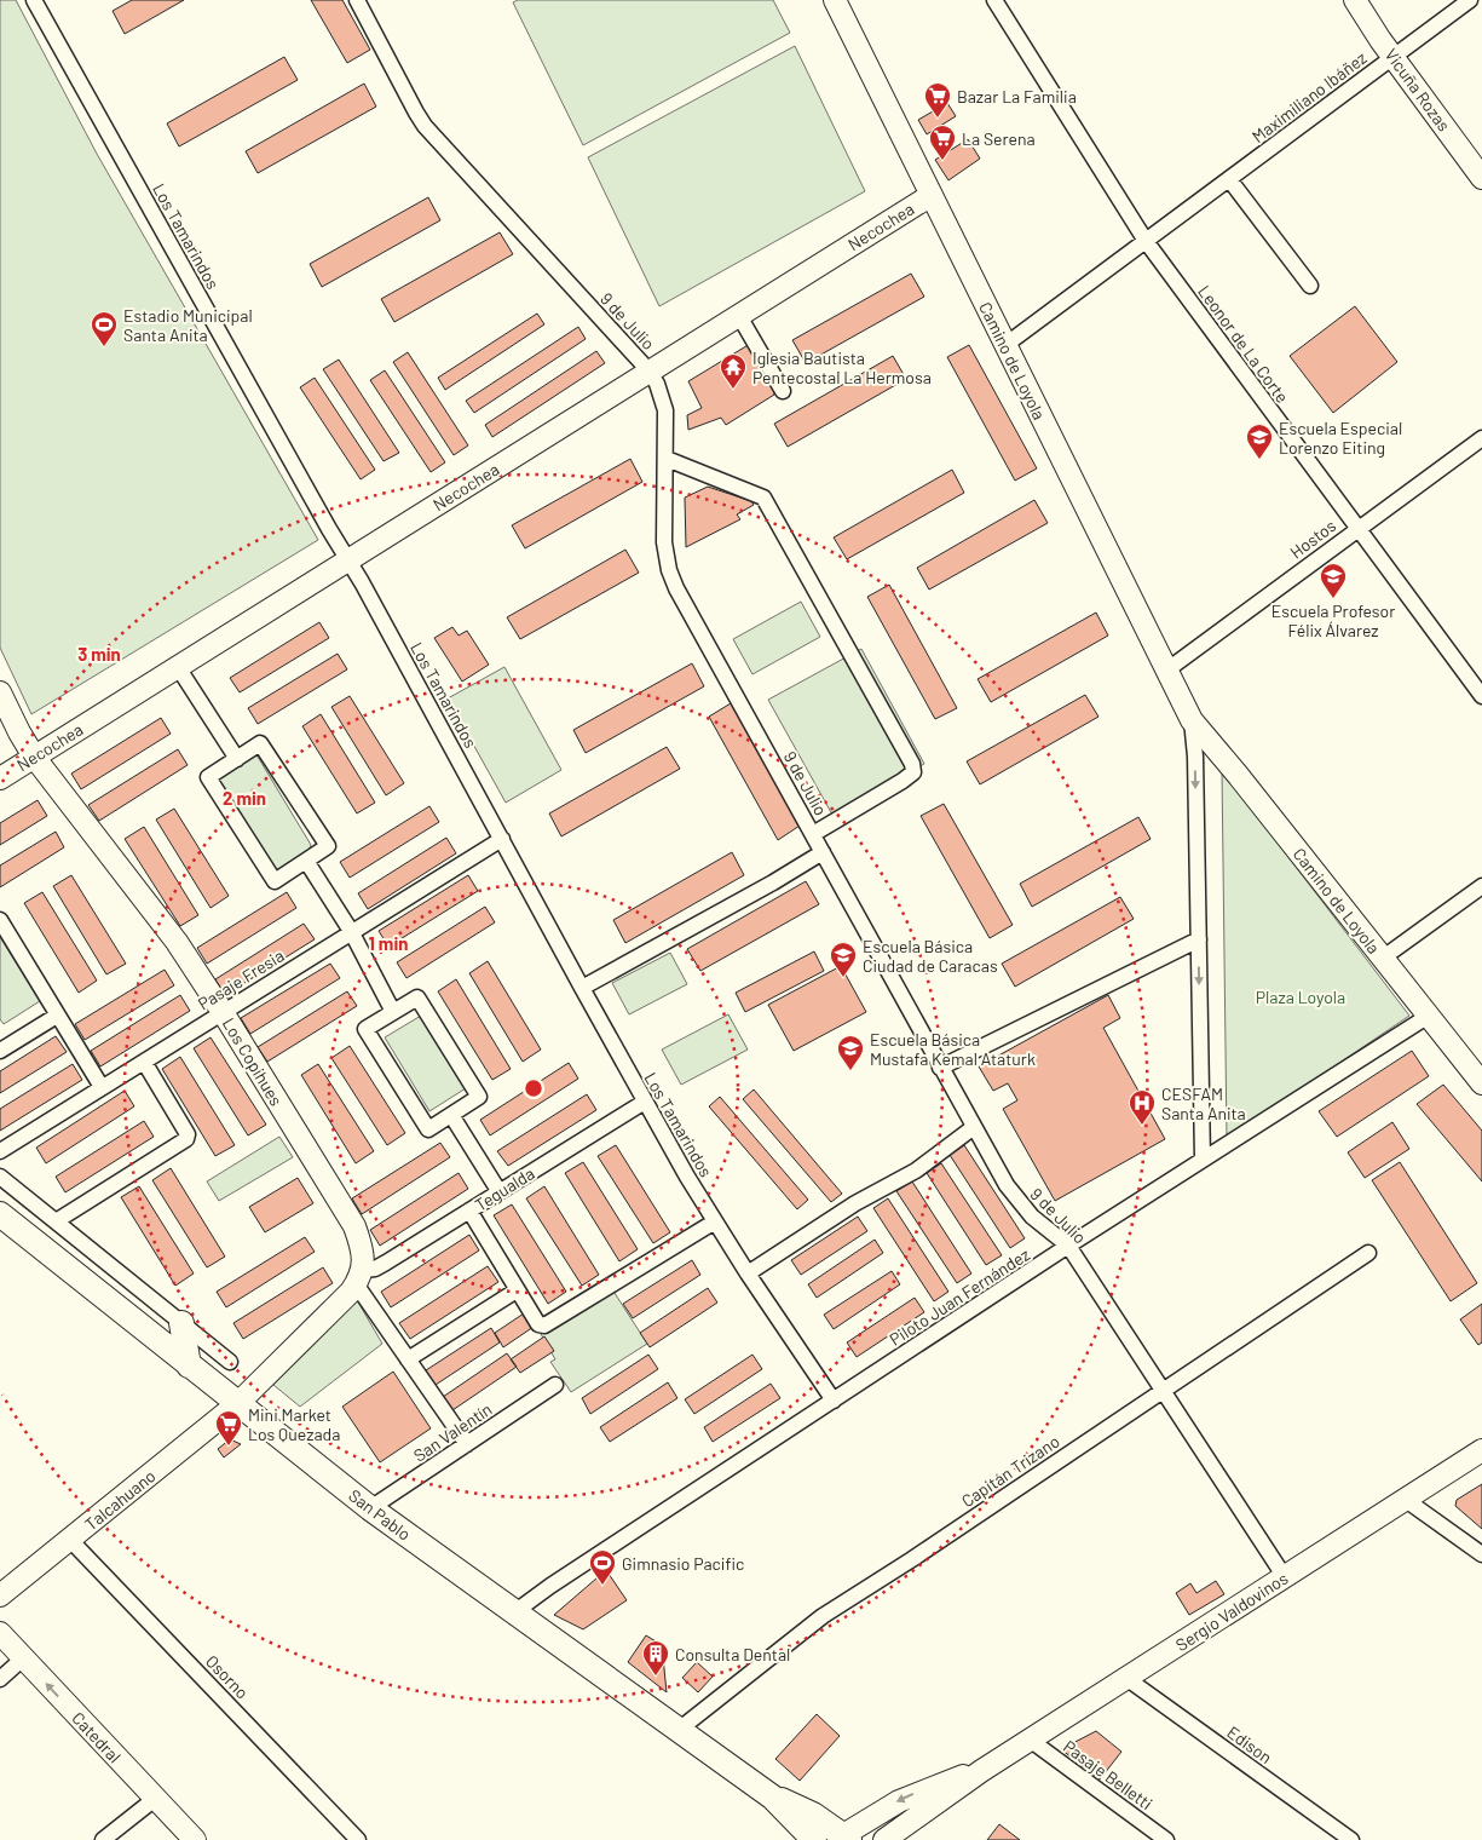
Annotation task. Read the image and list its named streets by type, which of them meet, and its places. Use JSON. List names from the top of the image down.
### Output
{
  "streets": {
    "main road": ["San Pablo"],
    "street": [
      "Vicuña Rozas",
      "Maximiliano Ibáñez",
      "Necochea",
      "Los Tamarindos",
      "9 de Julio",
      "Leonor de La Corte",
      "Camino de Loyola",
      "Hostos",
      "Pasaje Fresia",
      "Los Copihues",
      "Tegualda",
      "Piloto Juan Fernández",
      "San Valentín",
      "Capitán Trizano",
      "Talcahuano",
      "Sergio Valdovinos",
      "Osorno",
      "Catedral",
      "Edison",
      "Pasaje Belletti"
    ]
  },
  "crossings": [
    ["Vicuña Rozas", "Maximiliano Ibáñez"],
    ["Maximiliano Ibáñez", "Leonor de La Corte"],
    ["Maximiliano Ibáñez", "Camino de Loyola"],
    ["Necochea", "Los Tamarindos"],
    ["Necochea", "9 de Julio"],
    ["Necochea", "Camino de Loyola"],
    ["Necochea", "Los Copihues"],
    ["Los Tamarindos", "Pasaje Fresia"],
    ["Los Tamarindos", "Tegualda"],
    ["Los Tamarindos", "Piloto Juan Fernández"],
    ["9 de Julio", "Piloto Juan Fernández"],
    ["9 de Julio", "Capitán Trizano"],
    ["9 de Julio", "Sergio Valdovinos"],
    ["Leonor de La Corte", "Hostos"],
    ["Camino de Loyola", "Hostos"],
    ["Camino de Loyola", "Piloto Juan Fernández"],
    ["Pasaje Fresia", "Los Copihues"],
    ["Los Copihues", "Tegualda"],
    ["Los Copihues", "San Valentín"],
    ["Tegualda", "Talcahuano"],
    ["Tegualda", "San Pablo"],
    ["Piloto Juan Fernández", "San Pablo"],
    ["San Valentín", "San Pablo"],
    ["Capitán Trizano", "San Pablo"],
    ["Talcahuano", "San Pablo"],
    ["Talcahuano", "Osorno"],
    ["San Pablo", "Sergio Valdovinos"],
    ["Sergio Valdovinos", "Edison"],
    ["Sergio Valdovinos", "Pasaje Belletti"]
  ],
  "one_way": ["Catedral"],
  "parks": ["Plaza Loyola"],
  "places": {
    "supermarket": ["Bazar La Familia", "La Serena", "Mini Market Los Quezada"],
    "sports": ["Estadio Municipal Santa Anita", "Gimnasio Pacific"],
    "temple": ["Iglesia Bautista Pentecostal La Hermosa"],
    "school or university": [
      "Escuela Especial Lorenzo Eiting",
      "Escuela Profesor Félix Álvarez",
      "Escuela Básica Ciudad de Caracas",
      "Escuela Básica Mustafa Kemal Ataturk"
    ],
    "hospital": ["CESFAM Santa Anita"],
    "building": ["Consulta Dental"]
  },
  "rings": ["3 min", "2 min", "1 min"]
}
